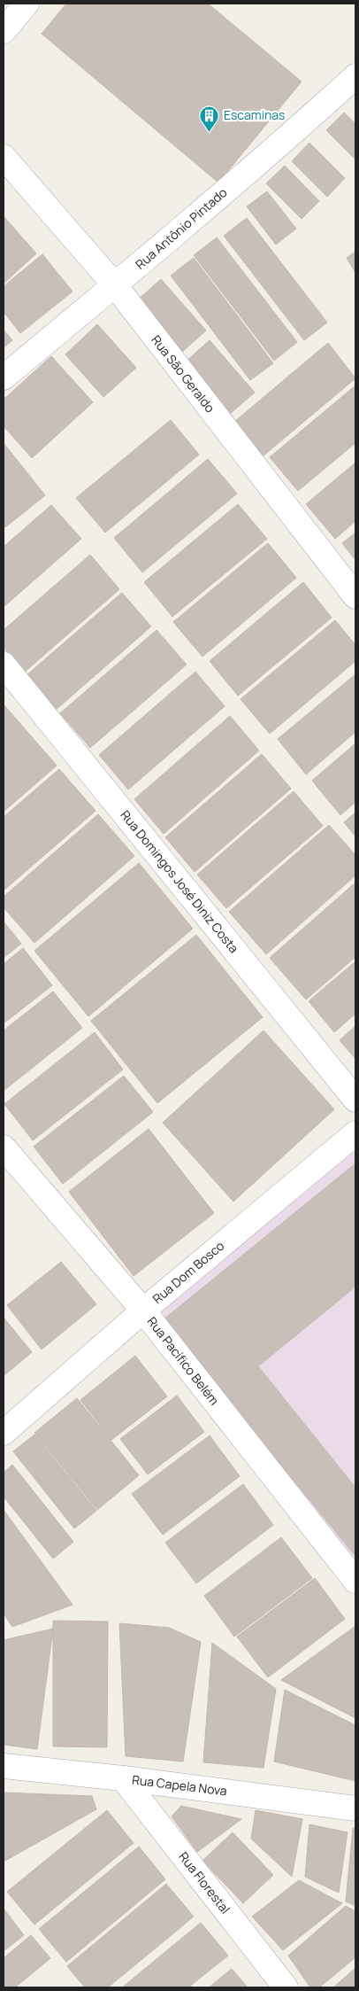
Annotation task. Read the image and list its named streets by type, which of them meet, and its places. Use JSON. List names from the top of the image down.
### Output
{
  "streets": {
    "street": [
      "Rua Antônio Pintado",
      "Rua São Geraldo",
      "Rua Domingos José Diniz Costa",
      "Rua Dom Bosco",
      "Rua Pacífico Belém",
      "Rua Capela Nova",
      "Rua Florestal"
    ]
  },
  "crossings": [
    ["Rua Antônio Pintado", "Rua São Geraldo"],
    ["Rua Dom Bosco", "Rua Pacífico Belém"],
    ["Rua Capela Nova", "Rua Florestal"]
  ],
  "places": {
    "building": ["Escaminas"]
  }
}
